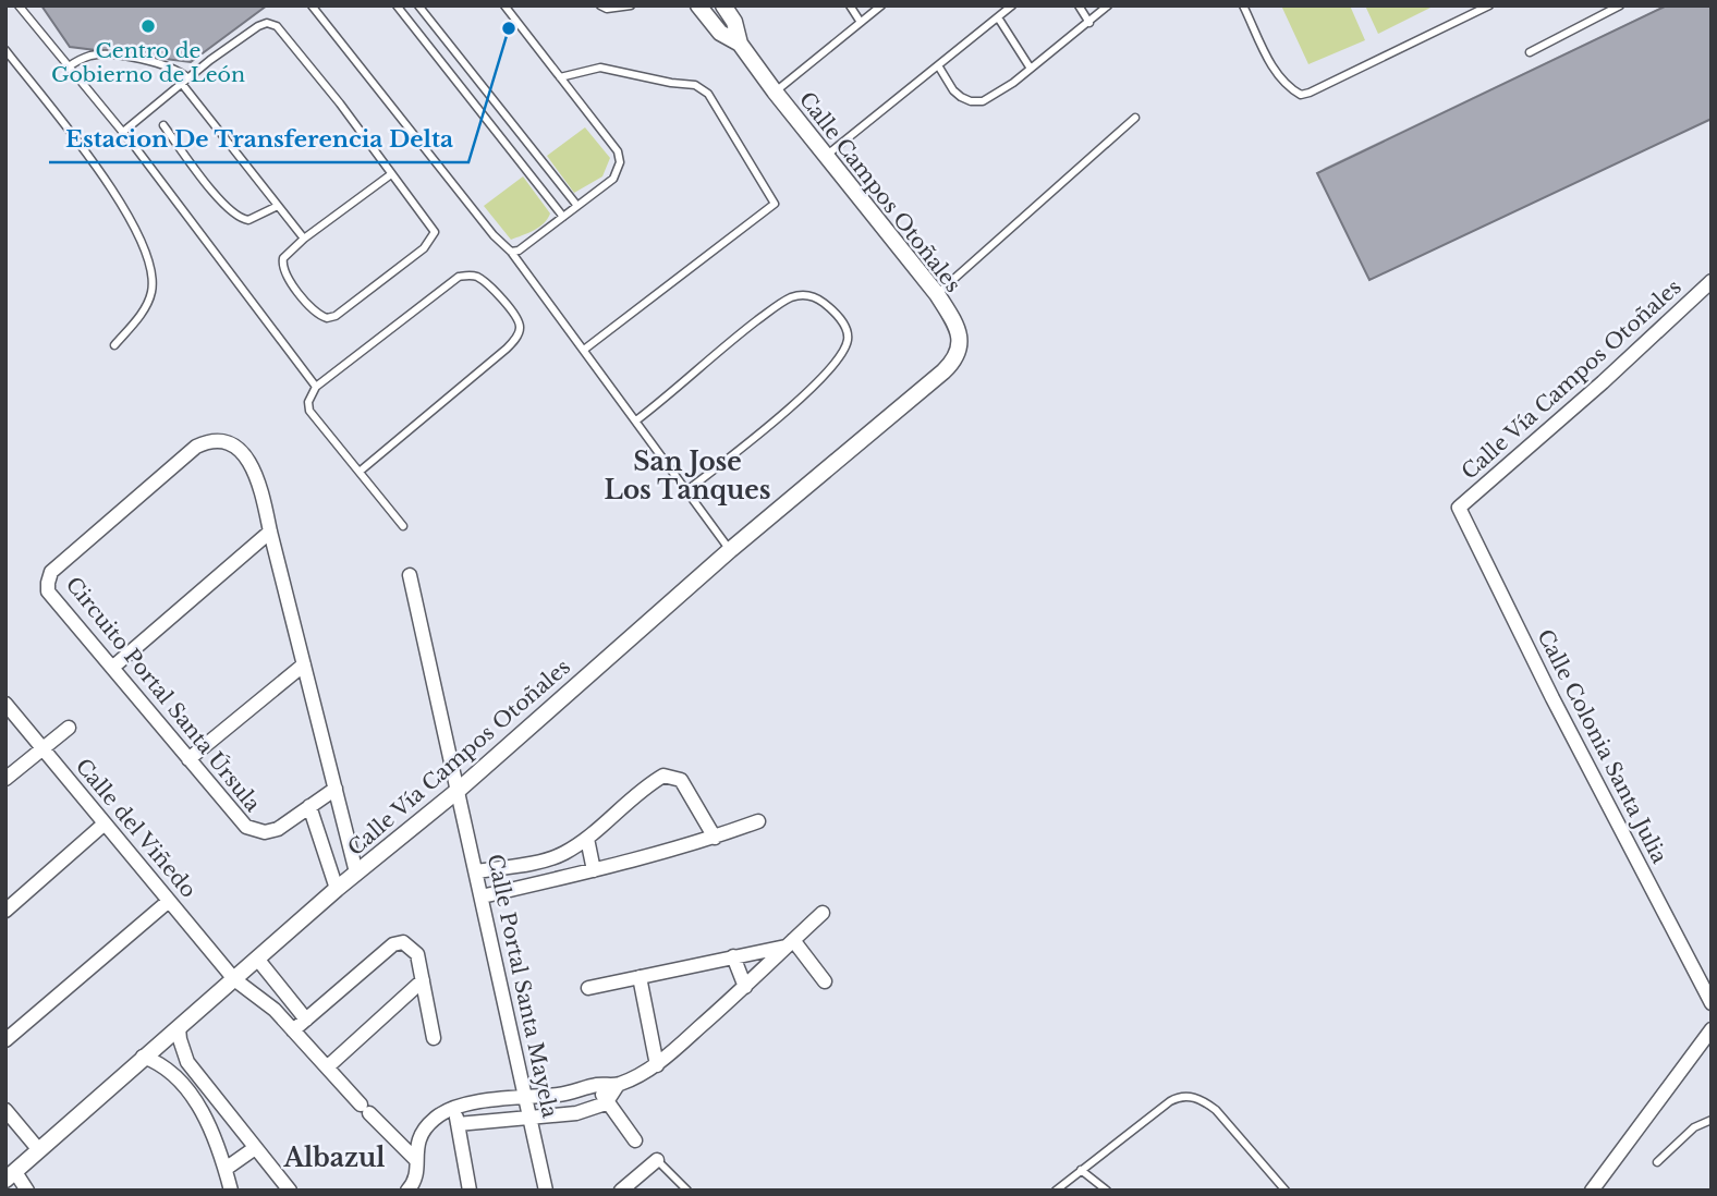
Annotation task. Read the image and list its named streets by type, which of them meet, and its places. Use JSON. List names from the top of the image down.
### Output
{
  "streets": {
    "street": [
      "Calle Campos Otoñales",
      "Calle Vía Campos Otoñales",
      "Circuito Portal Santa Úrsula",
      "Calle Colonia Santa Julia",
      "Calle del Viñedo",
      "Calle Portal Santa Mayela"
    ]
  },
  "crossings": [
    ["Calle Campos Otoñales", "Calle Vía Campos Otoñales"],
    ["Calle Vía Campos Otoñales", "Circuito Portal Santa Úrsula"],
    ["Calle Vía Campos Otoñales", "Calle Colonia Santa Julia"],
    ["Calle Vía Campos Otoñales", "Calle del Viñedo"],
    ["Calle Vía Campos Otoñales", "Calle Portal Santa Mayela"]
  ],
  "districts": ["San Jose Los Tanques", "Albazul"],
  "places": ["Centro de Gobierno de León", "Estacion De Transferencia Delta"]
}
